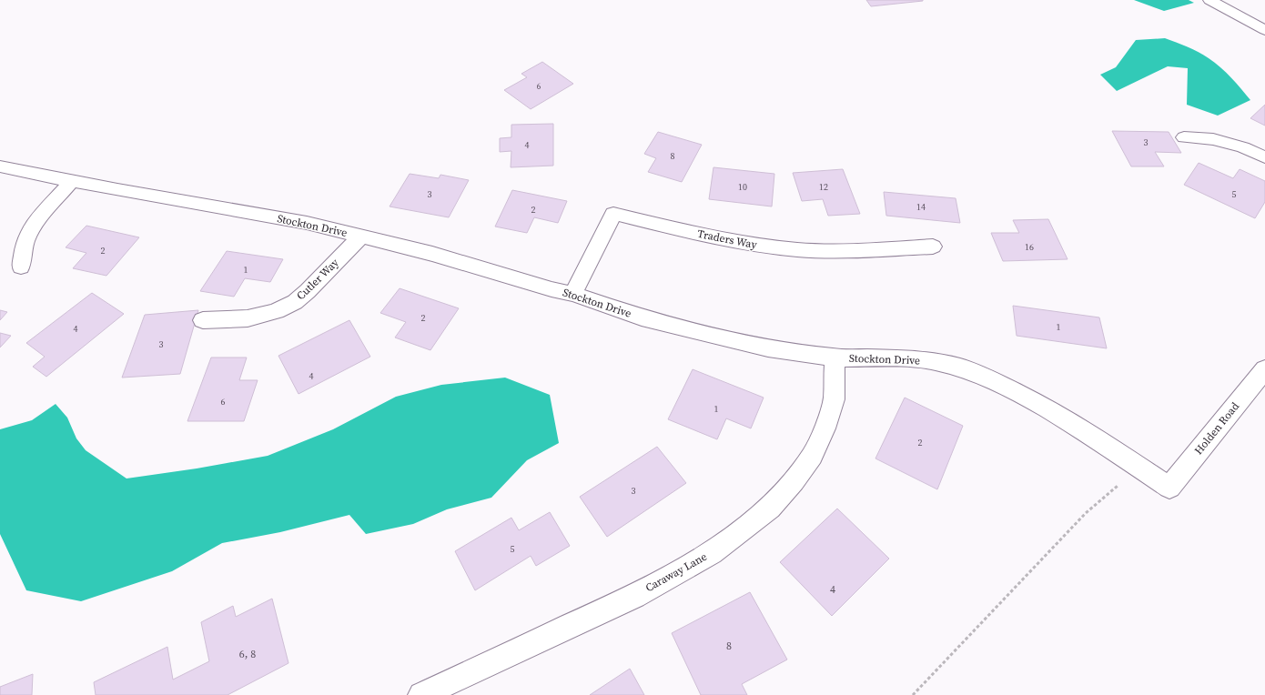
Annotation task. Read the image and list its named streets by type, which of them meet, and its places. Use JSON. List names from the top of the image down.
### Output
{
  "streets": {
    "street": [
      "Stockton Drive",
      "Traders Way",
      "Cutler Way",
      "Holden Road",
      "Caraway Lane"
    ]
  },
  "crossings": [
    ["Stockton Drive", "Traders Way"],
    ["Stockton Drive", "Cutler Way"],
    ["Stockton Drive", "Holden Road"],
    ["Stockton Drive", "Caraway Lane"]
  ],
  "house_numbers": [
    "6",
    "3",
    "4",
    "8",
    "10",
    "12",
    "3",
    "5",
    "14",
    "2",
    "16",
    "2",
    "1",
    "2",
    "1",
    "4",
    "3",
    "4",
    "6",
    "1",
    "2",
    "3",
    "5",
    "4",
    "8",
    "6, 8"
  ]
}
